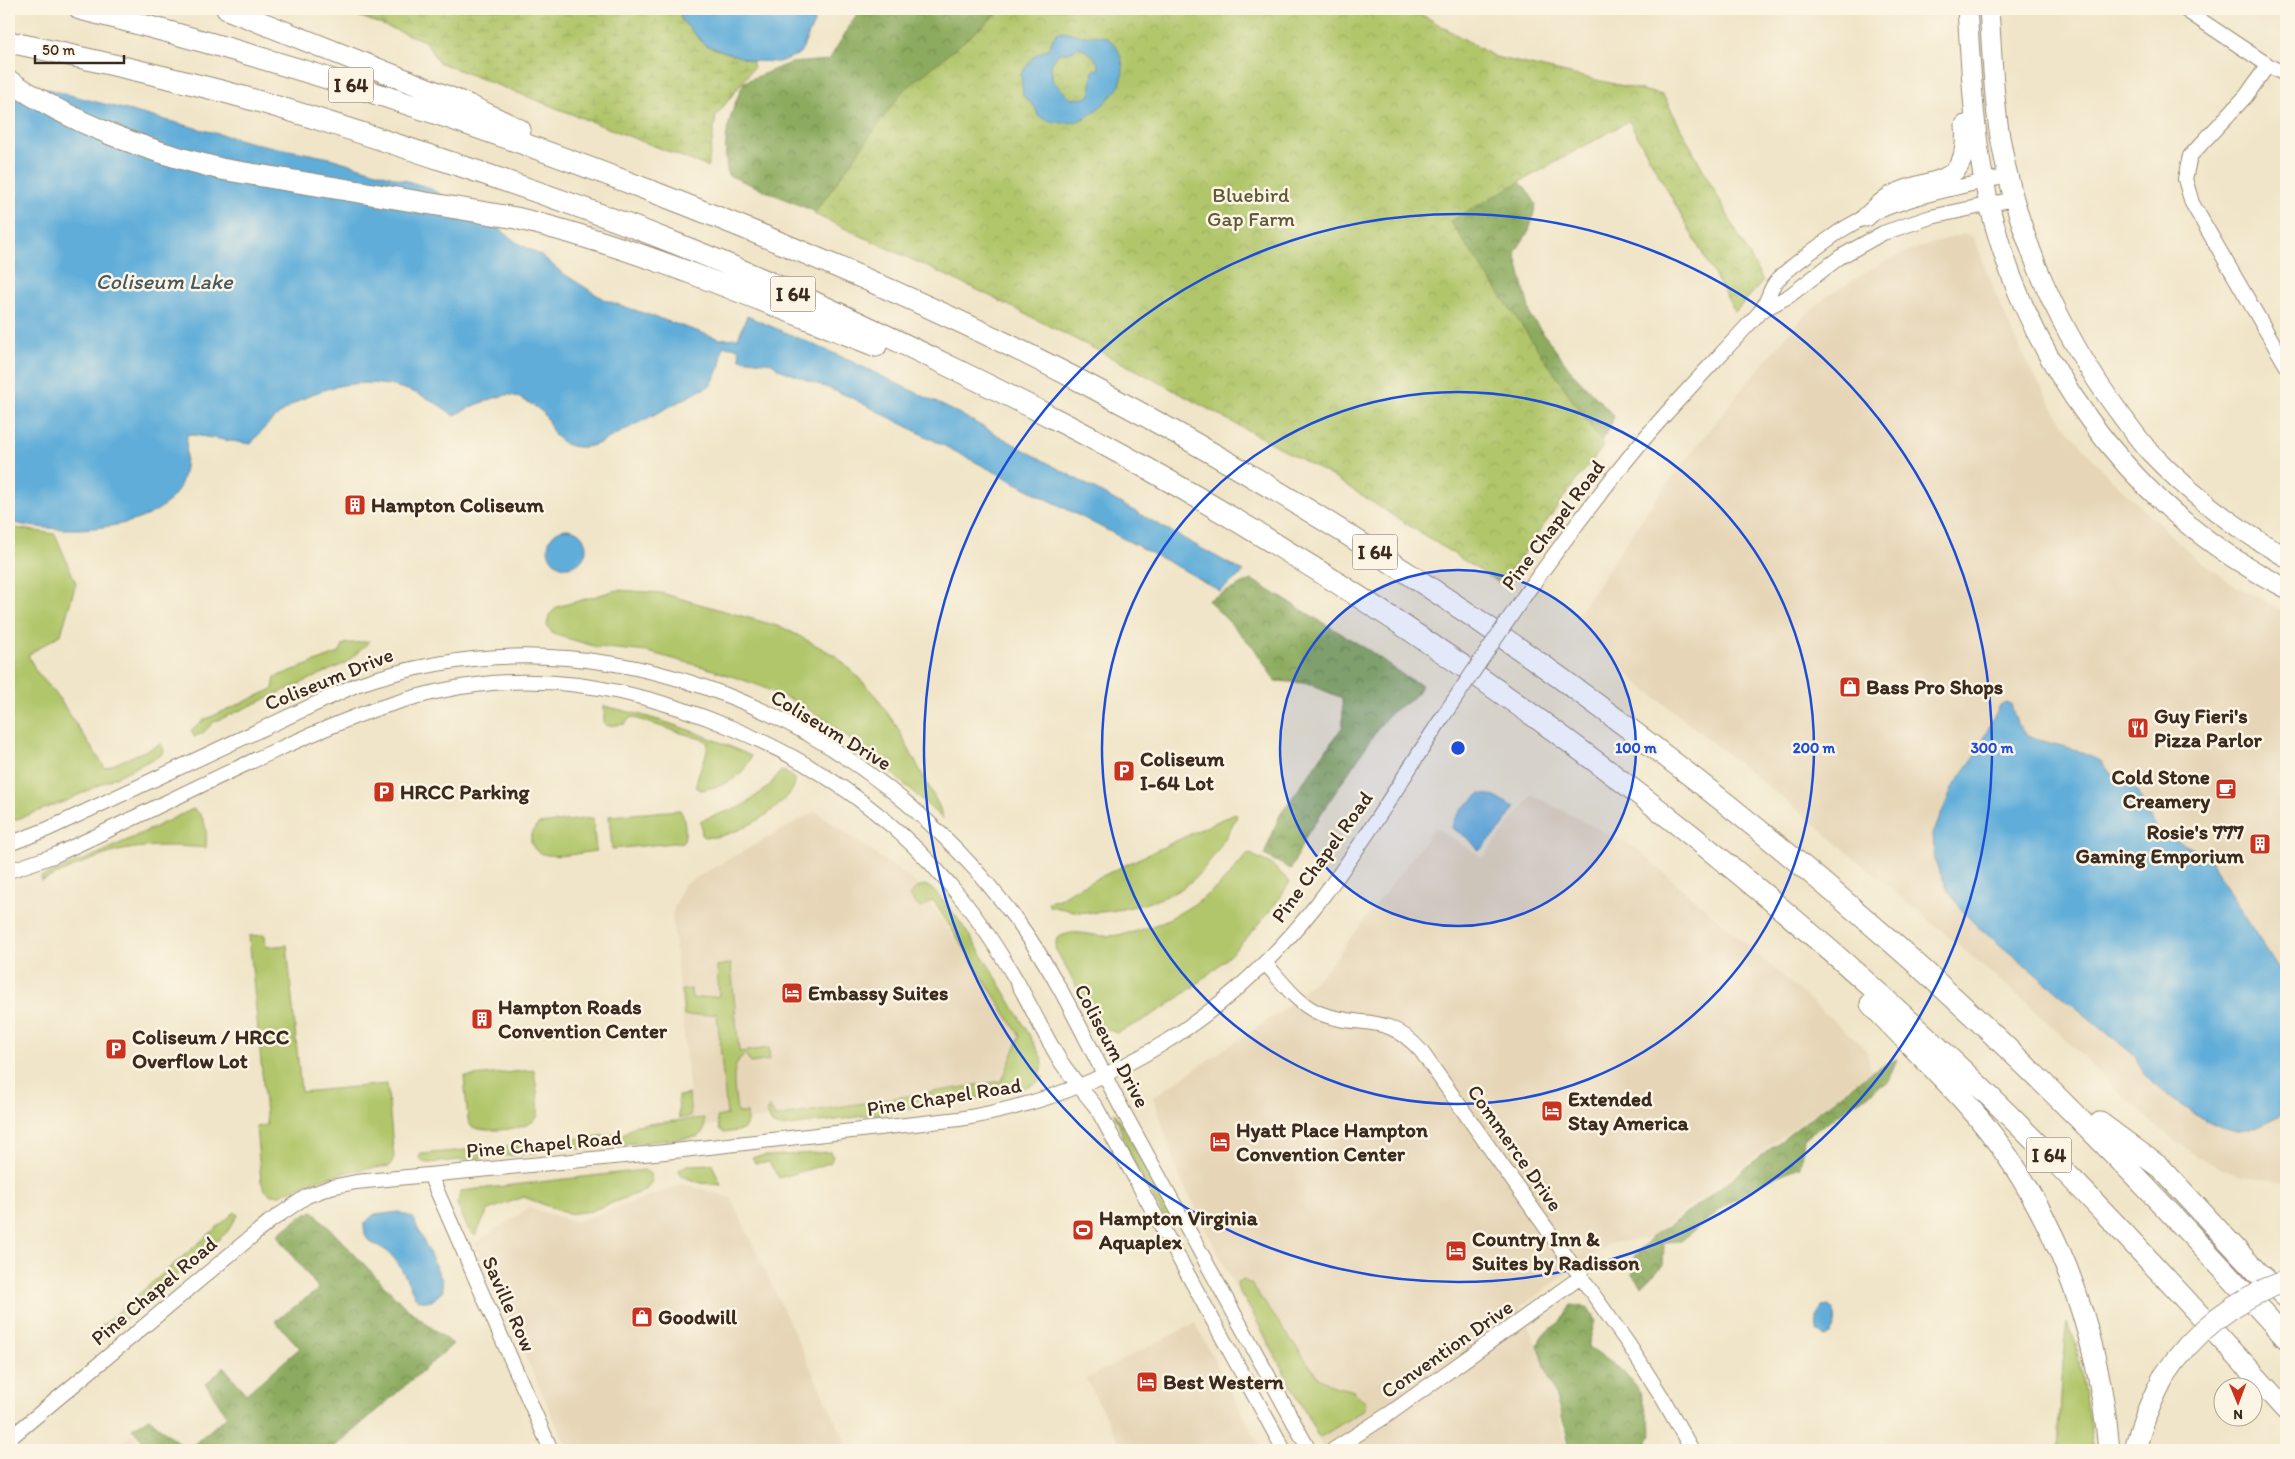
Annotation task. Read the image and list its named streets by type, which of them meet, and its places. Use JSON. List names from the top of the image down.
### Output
{
  "streets": {
    "highway": ["I 64"],
    "street": [
      "Pine Chapel Road",
      "Coliseum Drive",
      "Commerce Drive",
      "Saville Row",
      "Convention Drive"
    ]
  },
  "crossings": [
    ["Pine Chapel Road", "Coliseum Drive"],
    ["Pine Chapel Road", "Commerce Drive"],
    ["Pine Chapel Road", "Saville Row"],
    ["Commerce Drive", "Convention Drive"]
  ],
  "water": ["Coliseum Lake"],
  "parks": ["Bluebird Gap Farm"],
  "places": {
    "building": ["Hampton Coliseum", "Rosie's 777 Gaming Emporium", "Hampton Roads Convention Center"],
    "shop": ["Bass Pro Shops", "Goodwill"],
    "restaurant": ["Guy Fieri's Pizza Parlor"],
    "parking": ["Coliseum I-64 Lot", "HRCC Parking", "Coliseum / HRCC Overflow Lot"],
    "cafe": ["Cold Stone Creamery"],
    "hotel": [
      "Embassy Suites",
      "Extended Stay America",
      "Hyatt Place Hampton Convention Center",
      "Country Inn & Suites by Radisson",
      "Best Western"
    ],
    "sports": ["Hampton Virginia Aquaplex"]
  },
  "scale_bar": "50 m",
  "north": "bottom",
  "rings": ["100 m", "200 m", "300 m"]
}
